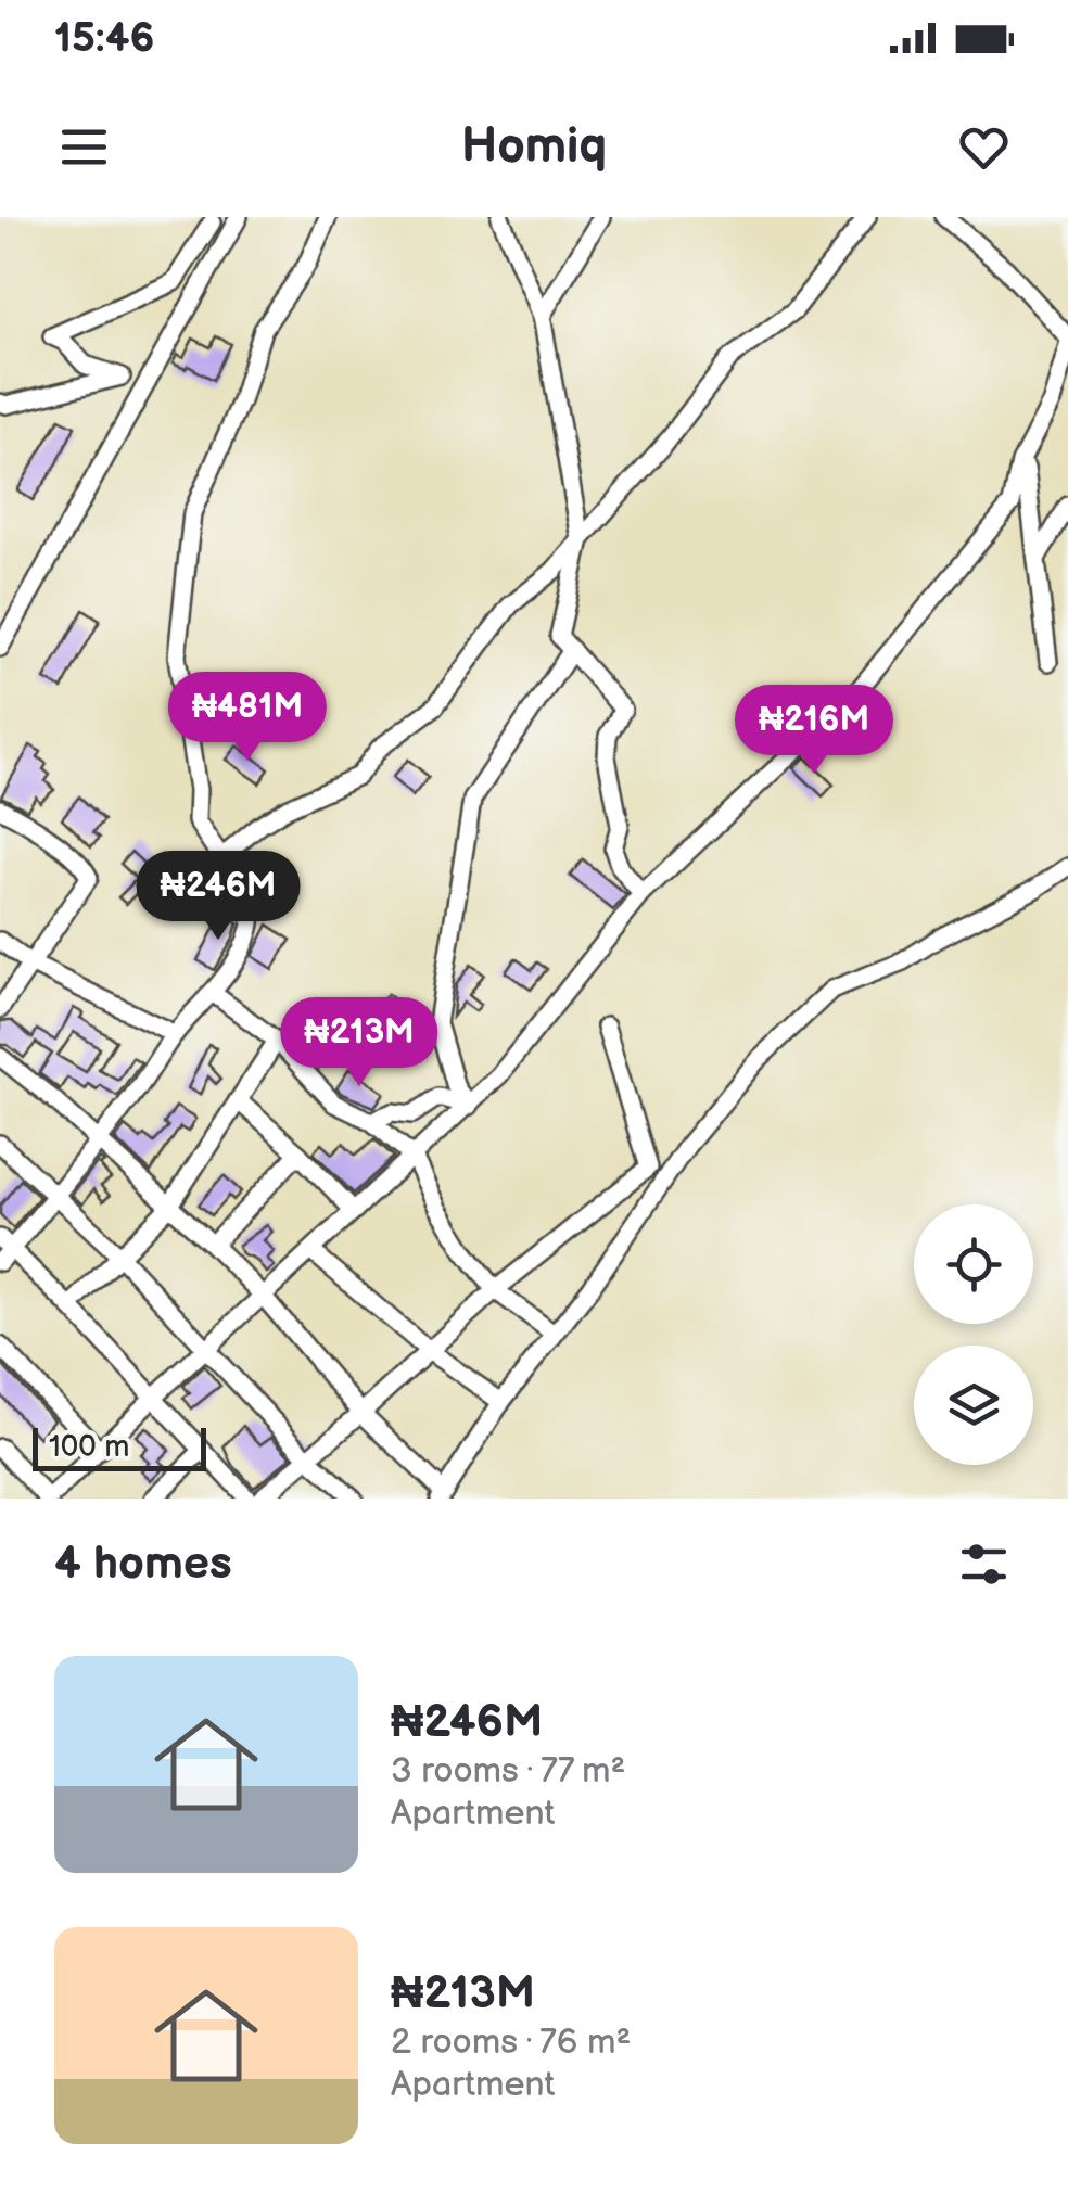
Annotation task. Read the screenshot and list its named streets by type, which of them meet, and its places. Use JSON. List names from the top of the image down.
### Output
{
  "scale_bar": "100 m",
  "page": {
    "status": "15:46",
    "header": "Homiq",
    "price": [
      "₦481M",
      "₦216M",
      "₦246M",
      "₦213M"
    ],
    "scale": "100 m",
    "heading": "4 homes",
    "list": [
      {
        "name": "₦246M",
        "note": "3 rooms · 77 m² · Apartment"
      },
      {
        "name": "₦213M",
        "note": "2 rooms · 76 m² · Apartment"
      }
    ]
  }
}
